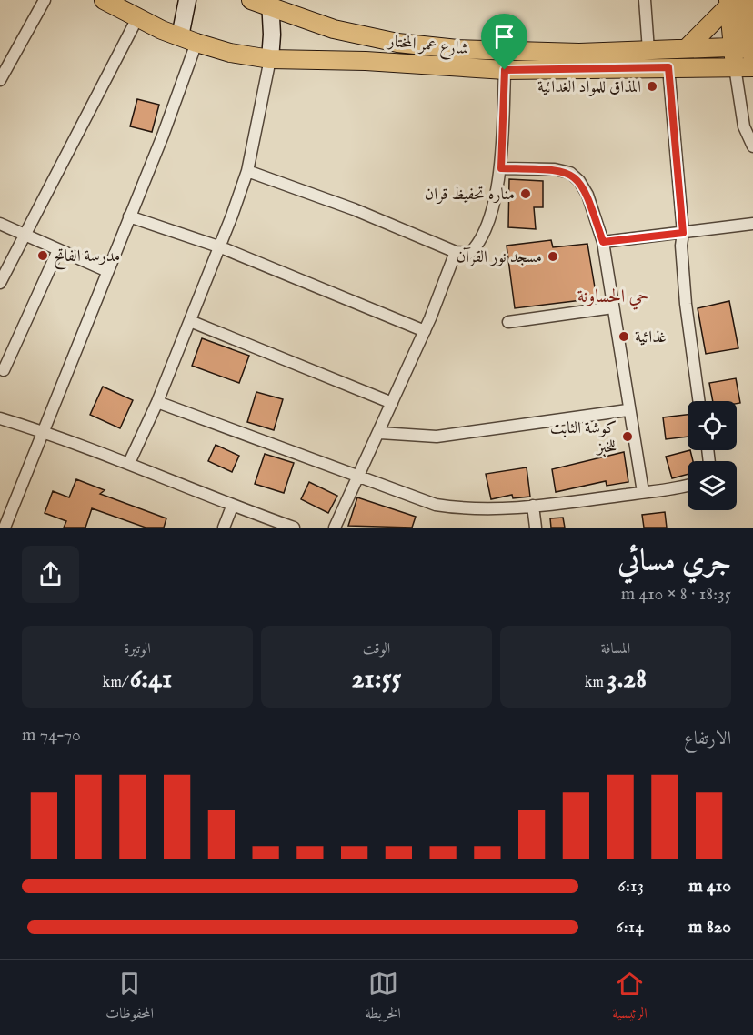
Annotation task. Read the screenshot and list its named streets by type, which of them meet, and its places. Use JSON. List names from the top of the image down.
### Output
{
  "streets": {
    "main road": ["شارع عمر المختار"]
  },
  "districts": ["حي الحساونة"],
  "places": [
    "المذاق للمواد الغدائية",
    "مناره تحفيظ قران",
    "مدرسة الفاتح",
    "مسجد نور القرآن",
    "غذائية",
    "كوشة الثابت للخبز"
  ],
  "page": {
    "heading": ["جري مسائي", "18:35 · 8 × 410 m"],
    "stats": [
      ["المسافة", "3.28 km"],
      ["الوقت", "21:55"],
      ["الوتيرة", "6:41 /km"]
    ],
    "chart": ["الارتفاع", "70–74 m"],
    "list": [
      {
        "name": "410 m",
        "note": "6:13"
      },
      {
        "name": "820 m",
        "note": "6:14"
      }
    ],
    "tabs": ["الرئيسية", "الخريطة", "المحفوظات"]
  }
}
